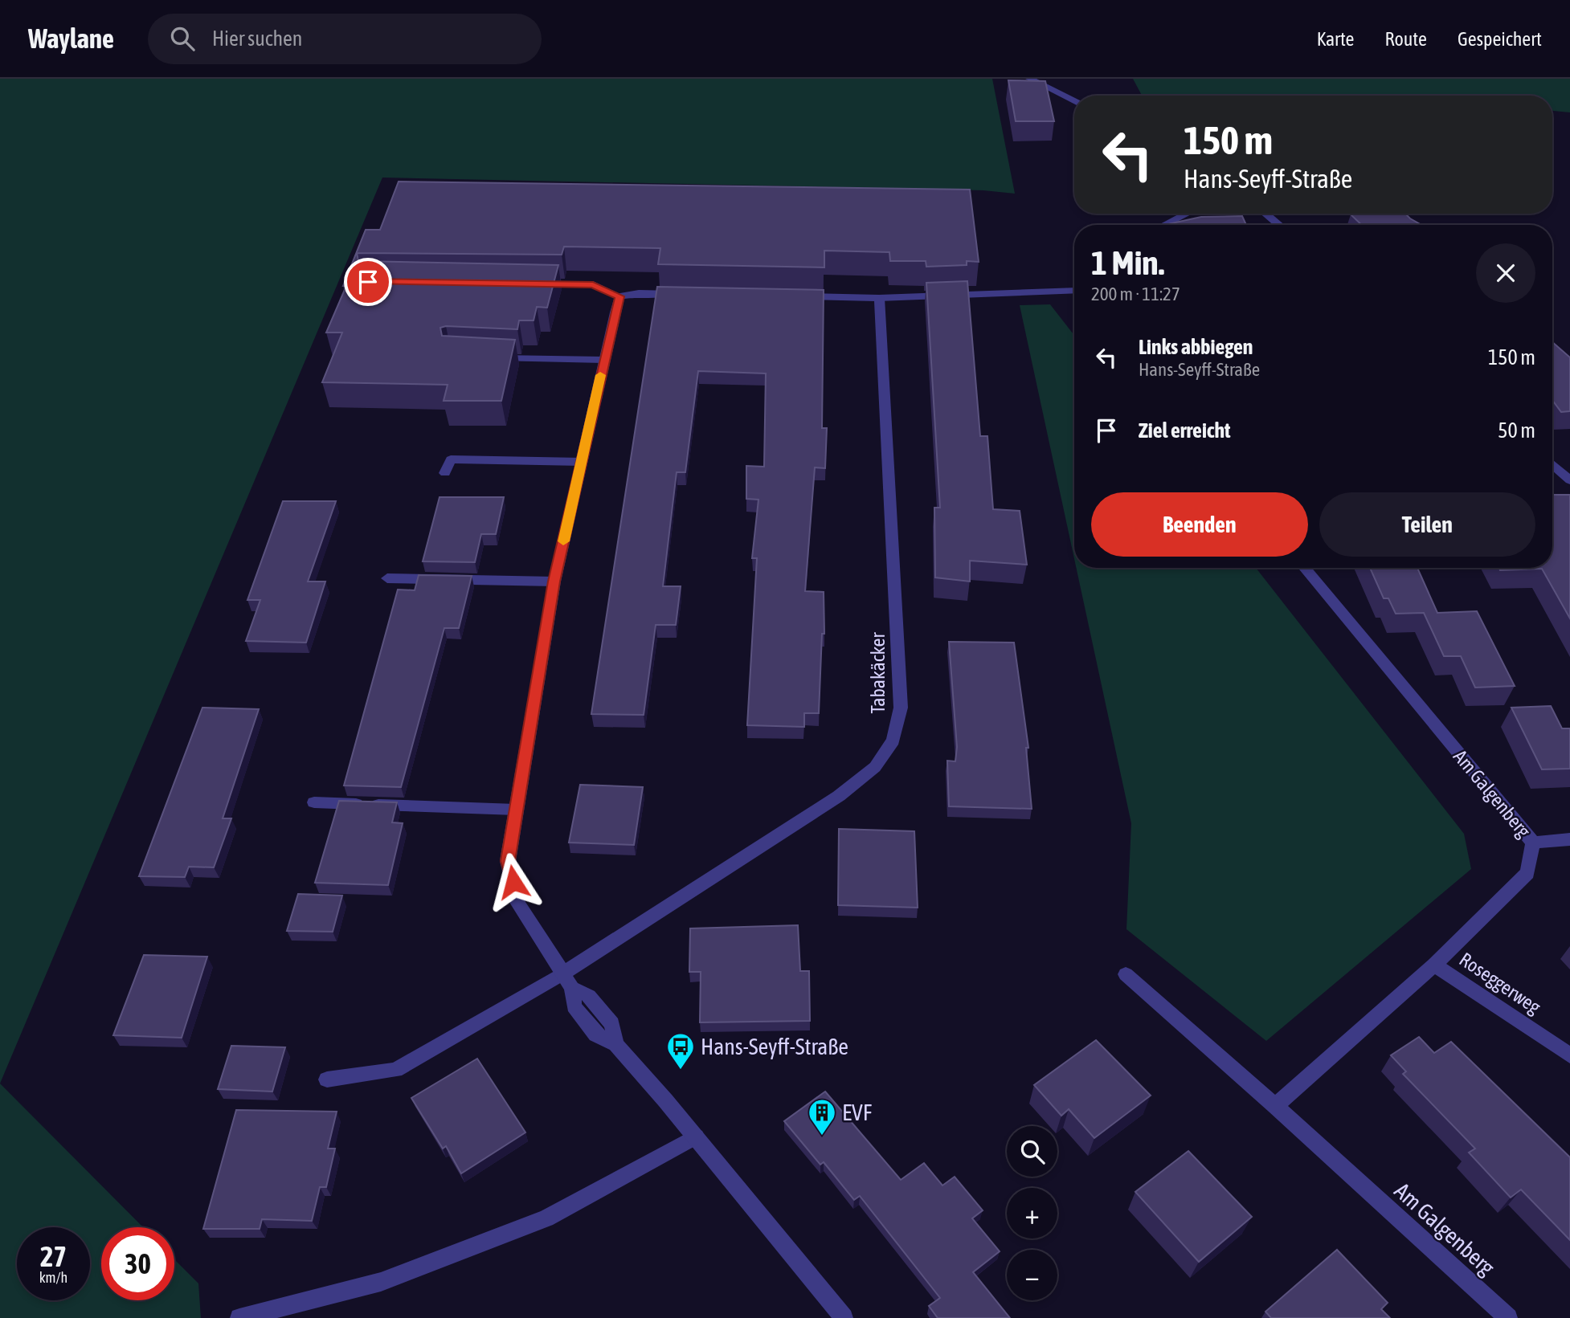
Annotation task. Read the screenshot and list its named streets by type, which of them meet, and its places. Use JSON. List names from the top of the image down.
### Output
{
  "streets": {
    "street": ["Tabakäcker", "Am Galgenberg", "Roseggerweg"]
  },
  "crossings": [
    ["Am Galgenberg", "Roseggerweg"]
  ],
  "places": {
    "bus stop": ["Hans-Seyff-Straße"],
    "building": ["EVF"]
  },
  "page": {
    "header": "Waylane",
    "search": "Hier suchen",
    "nav": ["Karte", "Route", "Gespeichert"],
    "turn": ["150 m", "Hans-Seyff-Straße"],
    "heading": ["1 Min.", "200 m · 11:27"],
    "list": [
      {
        "name": "Links abbiegen",
        "note": "Hans-Seyff-Straße",
        "value": "150 m"
      },
      {
        "name": "Ziel erreicht",
        "value": "50 m"
      }
    ],
    "buttons": ["Beenden", "Teilen"],
    "map_buttons": ["+", "−"],
    "speed": "27 km/h",
    "limit": "30"
  }
}
